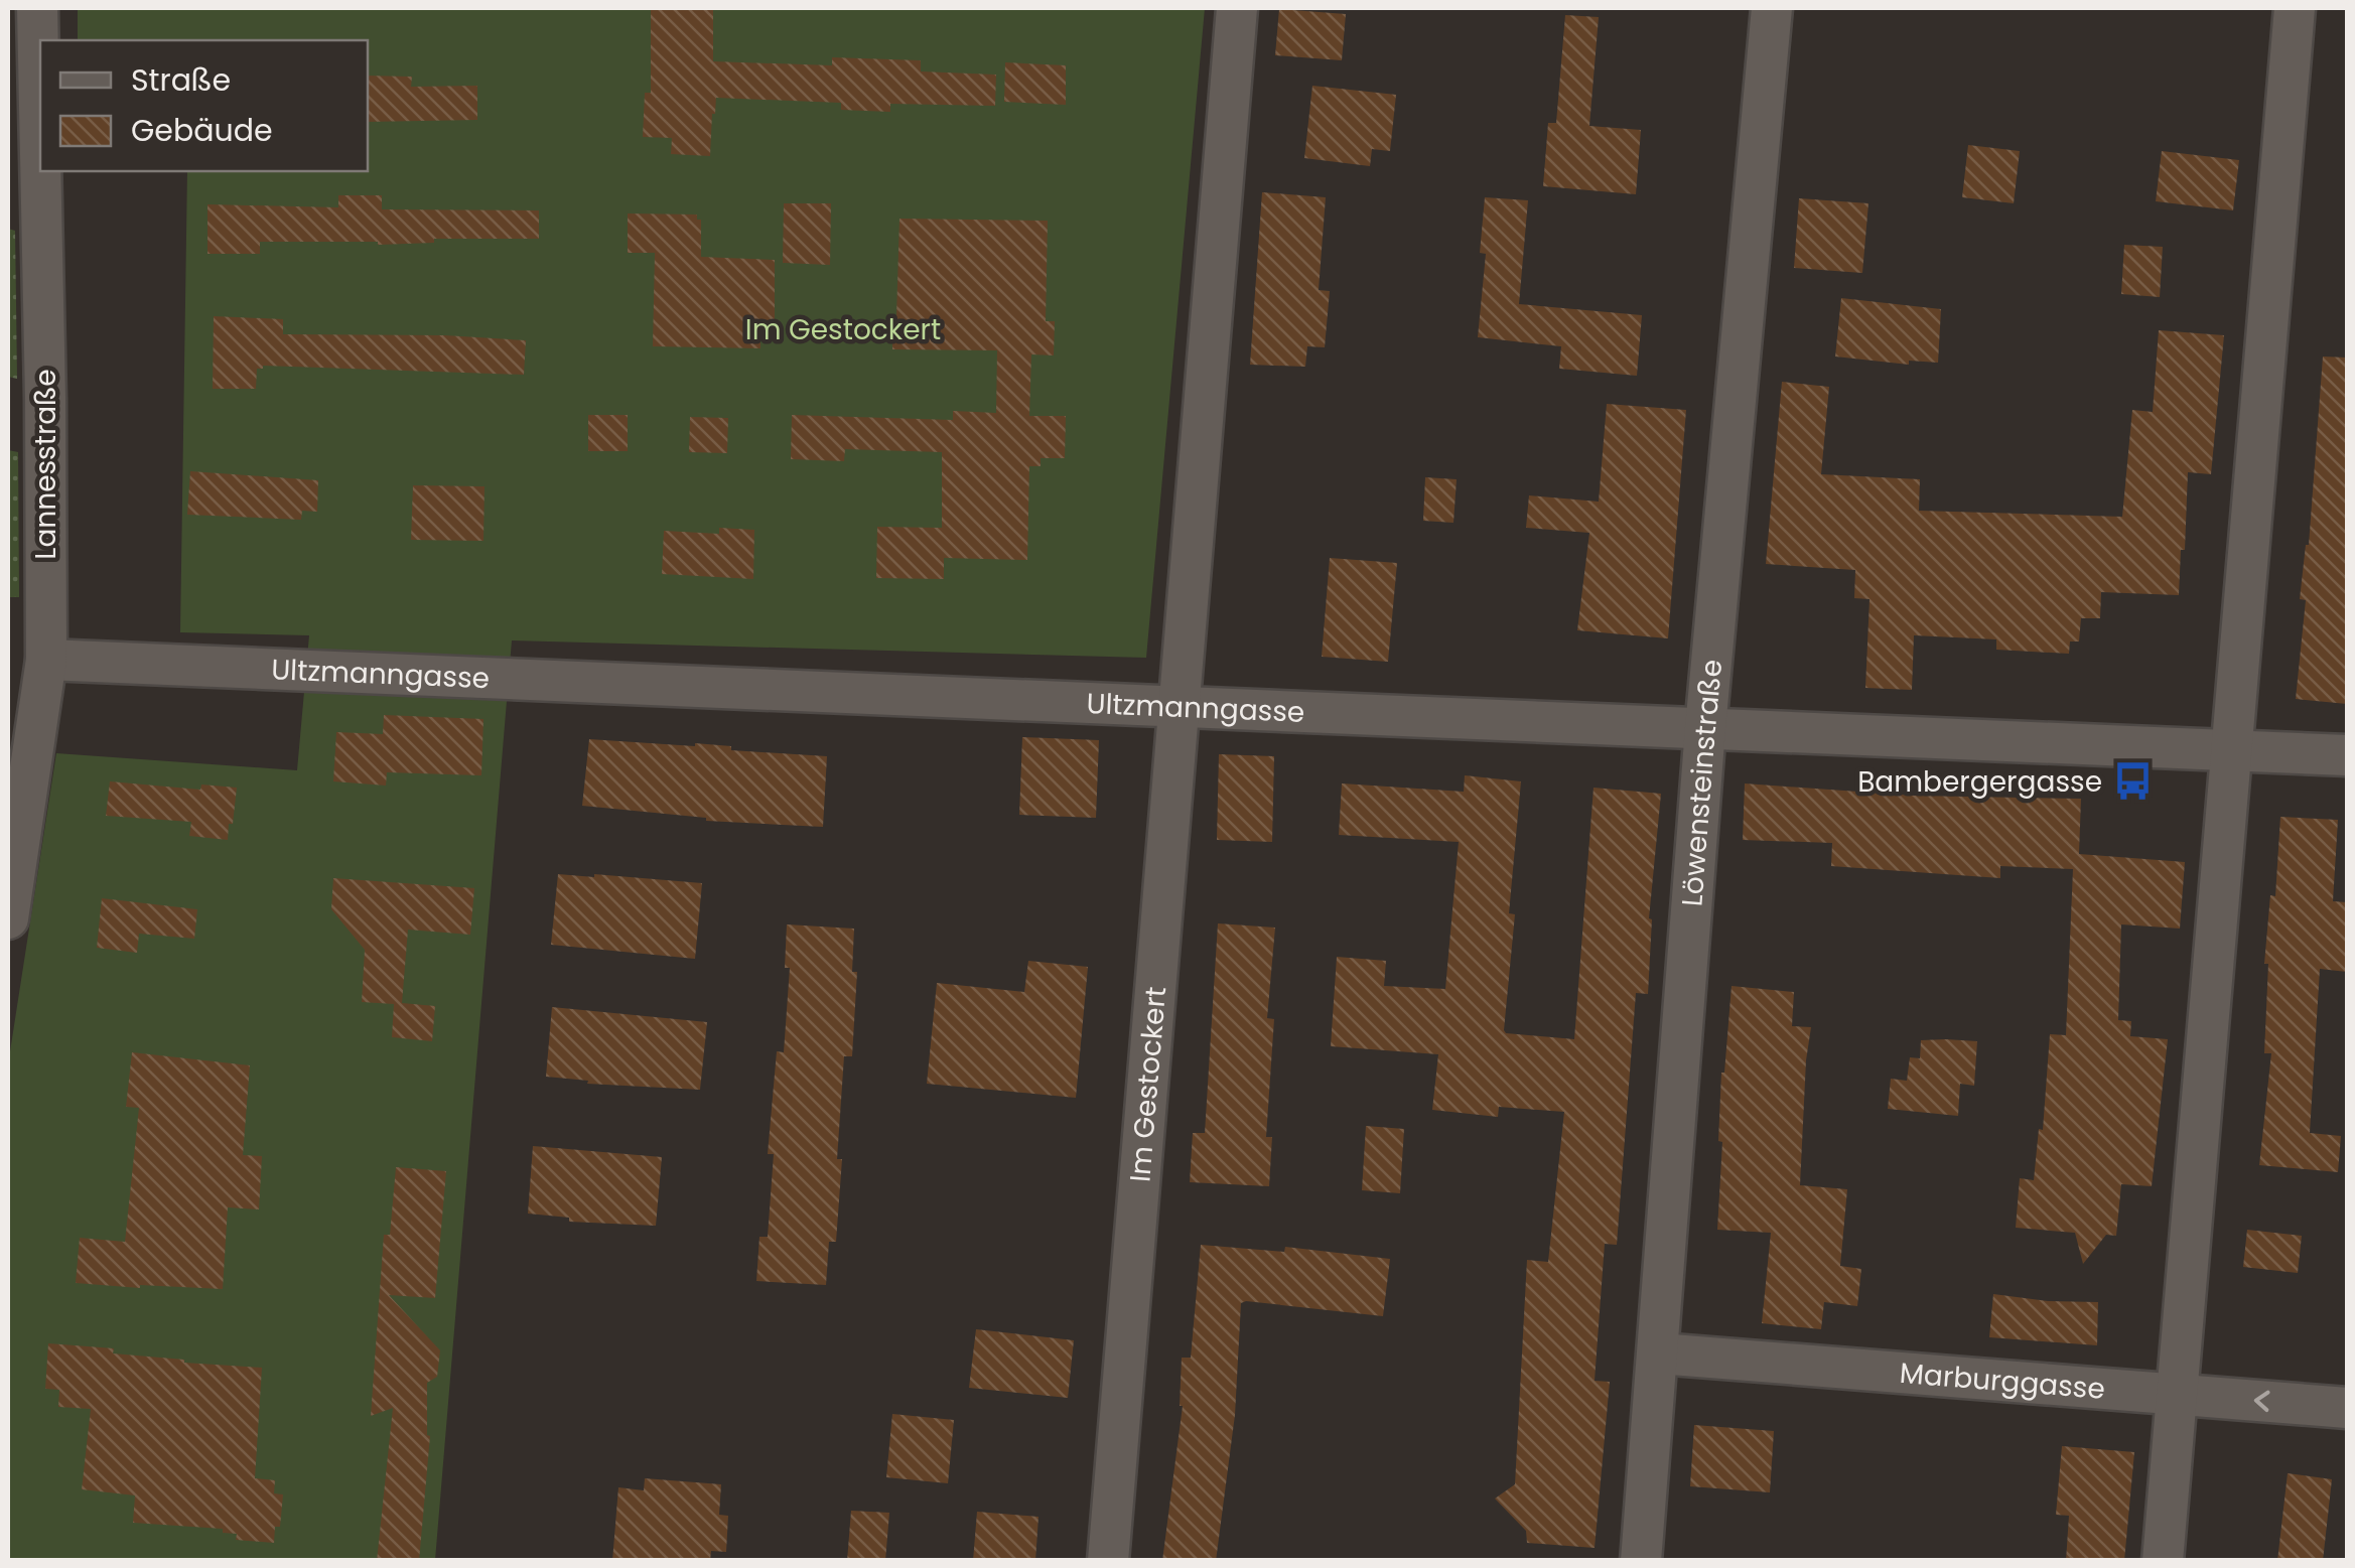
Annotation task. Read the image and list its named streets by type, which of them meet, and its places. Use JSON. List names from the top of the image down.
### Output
{
  "streets": {
    "street": [
      "Lannesstraße",
      "Ultzmanngasse",
      "Löwensteinstraße",
      "Im Gestockert",
      "Marburggasse"
    ]
  },
  "crossings": [
    ["Lannesstraße", "Ultzmanngasse"],
    ["Ultzmanngasse", "Löwensteinstraße"],
    ["Ultzmanngasse", "Im Gestockert"],
    ["Löwensteinstraße", "Marburggasse"]
  ],
  "parks": ["Im Gestockert"],
  "places": {
    "bus stop": ["Bambergergasse"]
  },
  "legend": ["Straße", "Gebäude"]
}
